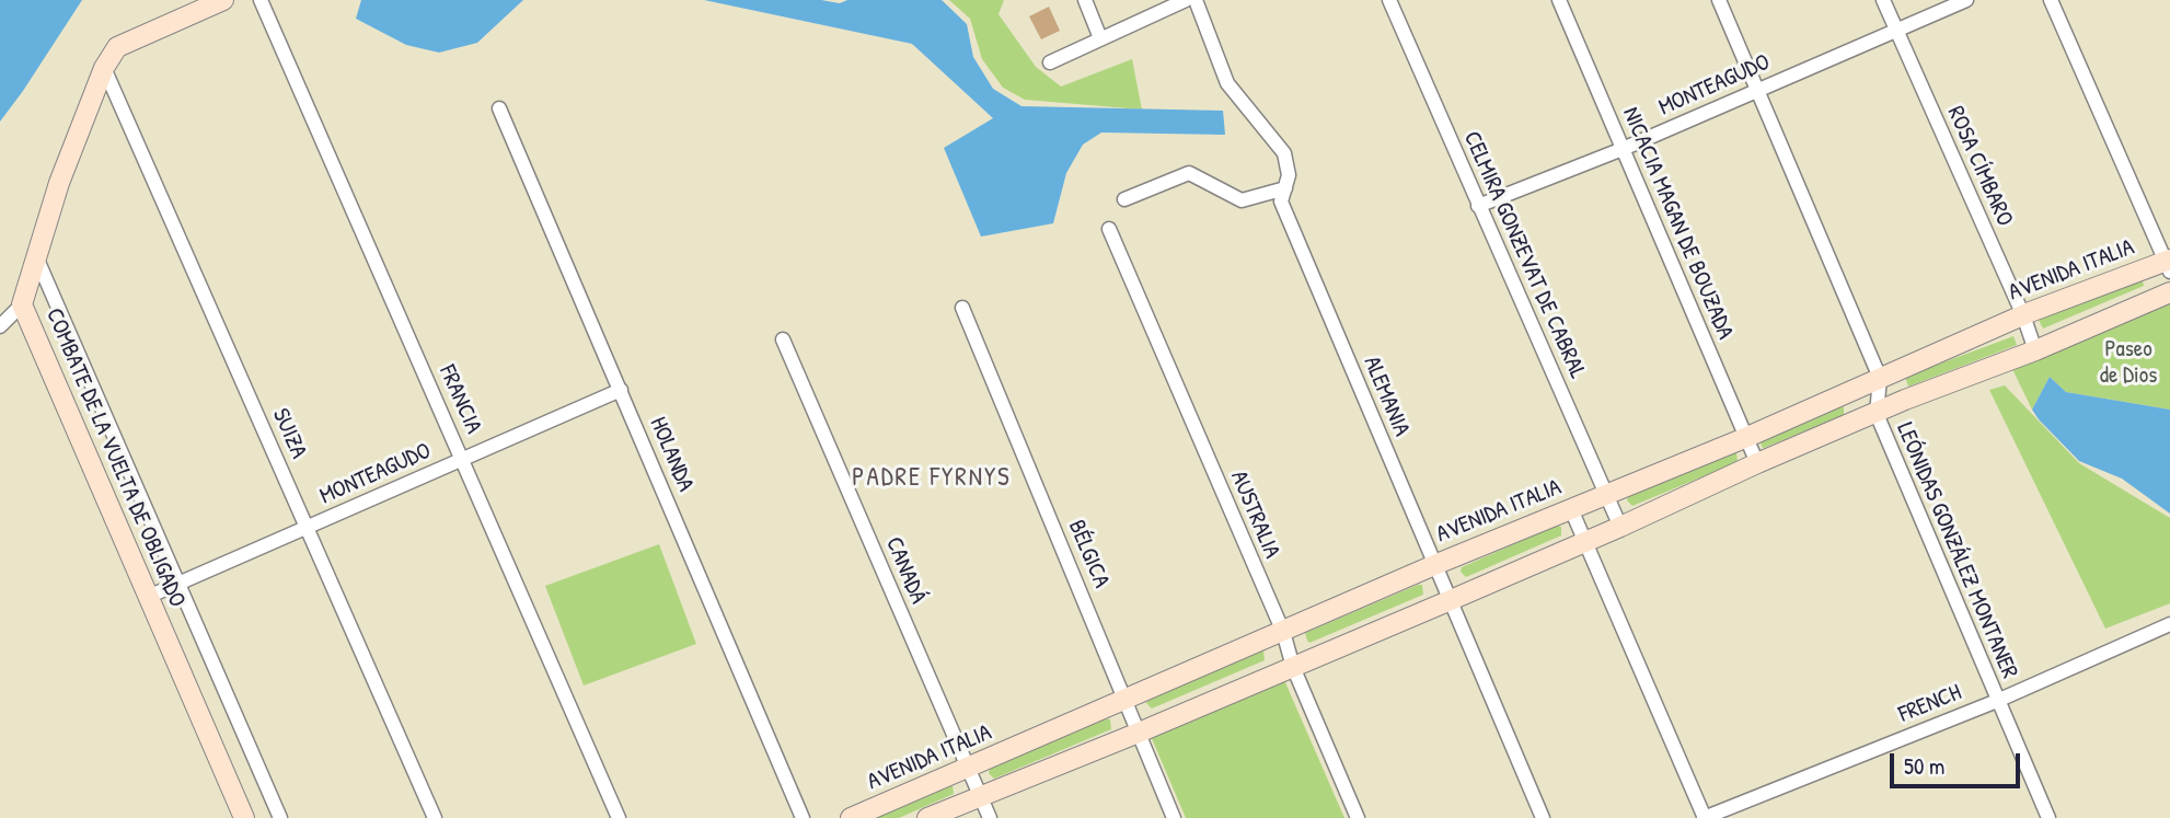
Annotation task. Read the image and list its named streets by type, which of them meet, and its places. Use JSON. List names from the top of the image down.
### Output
{
  "streets": {
    "main road": ["AVENIDA ITALIA", "COMBATE DE LA VUELTA DE OBLIGADO"],
    "street": [
      "MONTEAGUDO",
      "ROSA CÍMBARO",
      "NICACIA MAGAN DE BOUZADA",
      "CELMIRA GONZEVAT DE CABRAL",
      "ALEMANIA",
      "FRANCIA",
      "SUIZA",
      "HOLANDA",
      "AUSTRALIA",
      "LEÓNIDAS GONZÁLEZ MONTANER",
      "BÉLGICA",
      "CANADÁ",
      "FRENCH"
    ]
  },
  "crossings": [
    ["MONTEAGUDO", "ROSA CÍMBARO"],
    ["MONTEAGUDO", "NICACIA MAGAN DE BOUZADA"],
    ["MONTEAGUDO", "CELMIRA GONZEVAT DE CABRAL"],
    ["MONTEAGUDO", "FRANCIA"],
    ["MONTEAGUDO", "SUIZA"],
    ["MONTEAGUDO", "HOLANDA"],
    ["MONTEAGUDO", "COMBATE DE LA VUELTA DE OBLIGADO"],
    ["MONTEAGUDO", "LEÓNIDAS GONZÁLEZ MONTANER"],
    ["ROSA CÍMBARO", "AVENIDA ITALIA"],
    ["NICACIA MAGAN DE BOUZADA", "AVENIDA ITALIA"],
    ["CELMIRA GONZEVAT DE CABRAL", "AVENIDA ITALIA"],
    ["AVENIDA ITALIA", "ALEMANIA"],
    ["AVENIDA ITALIA", "AUSTRALIA"],
    ["AVENIDA ITALIA", "LEÓNIDAS GONZÁLEZ MONTANER"],
    ["AVENIDA ITALIA", "BÉLGICA"],
    ["AVENIDA ITALIA", "CANADÁ"],
    ["SUIZA", "COMBATE DE LA VUELTA DE OBLIGADO"],
    ["LEÓNIDAS GONZÁLEZ MONTANER", "FRENCH"]
  ],
  "districts": ["PADRE FYRNYS"],
  "parks": ["Paseo de Dios"],
  "scale_bar": "50 m"
}
